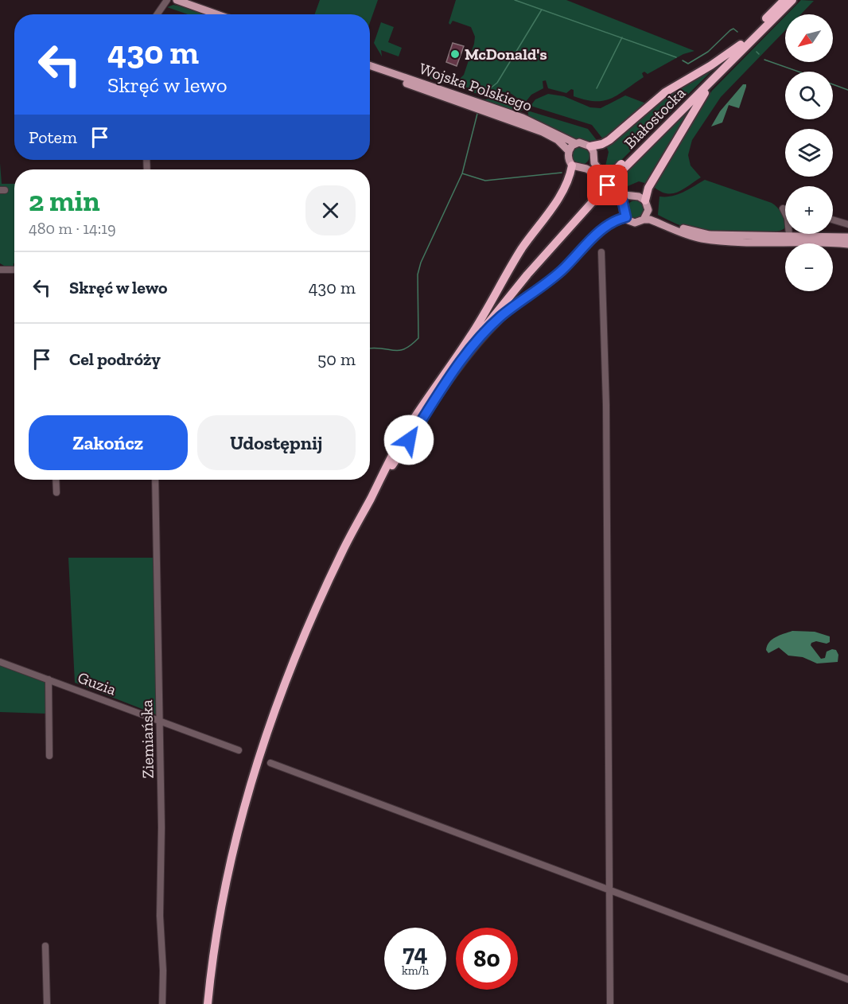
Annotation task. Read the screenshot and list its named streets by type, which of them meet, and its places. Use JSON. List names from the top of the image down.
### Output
{
  "streets": {
    "highway": ["Białostocka"],
    "main road": ["Wojska Polskiego"],
    "street": ["Guzia", "Ziemiańska"]
  },
  "crossings": [
    ["Guzia", "Ziemiańska"]
  ],
  "places": ["McDonald's"],
  "north": "bottom left",
  "page": {
    "map_buttons": ["+", "−"],
    "turn": ["430 m", "Skręć w lewo"],
    "then": "Potem",
    "heading": ["2 min", "480 m · 14:19"],
    "list": [
      {
        "name": "Skręć w lewo",
        "value": "430 m"
      },
      {
        "name": "Cel podróży",
        "value": "50 m"
      }
    ],
    "buttons": ["Zakończ", "Udostępnij"],
    "speed": "74 km/h",
    "limit": "80"
  }
}
